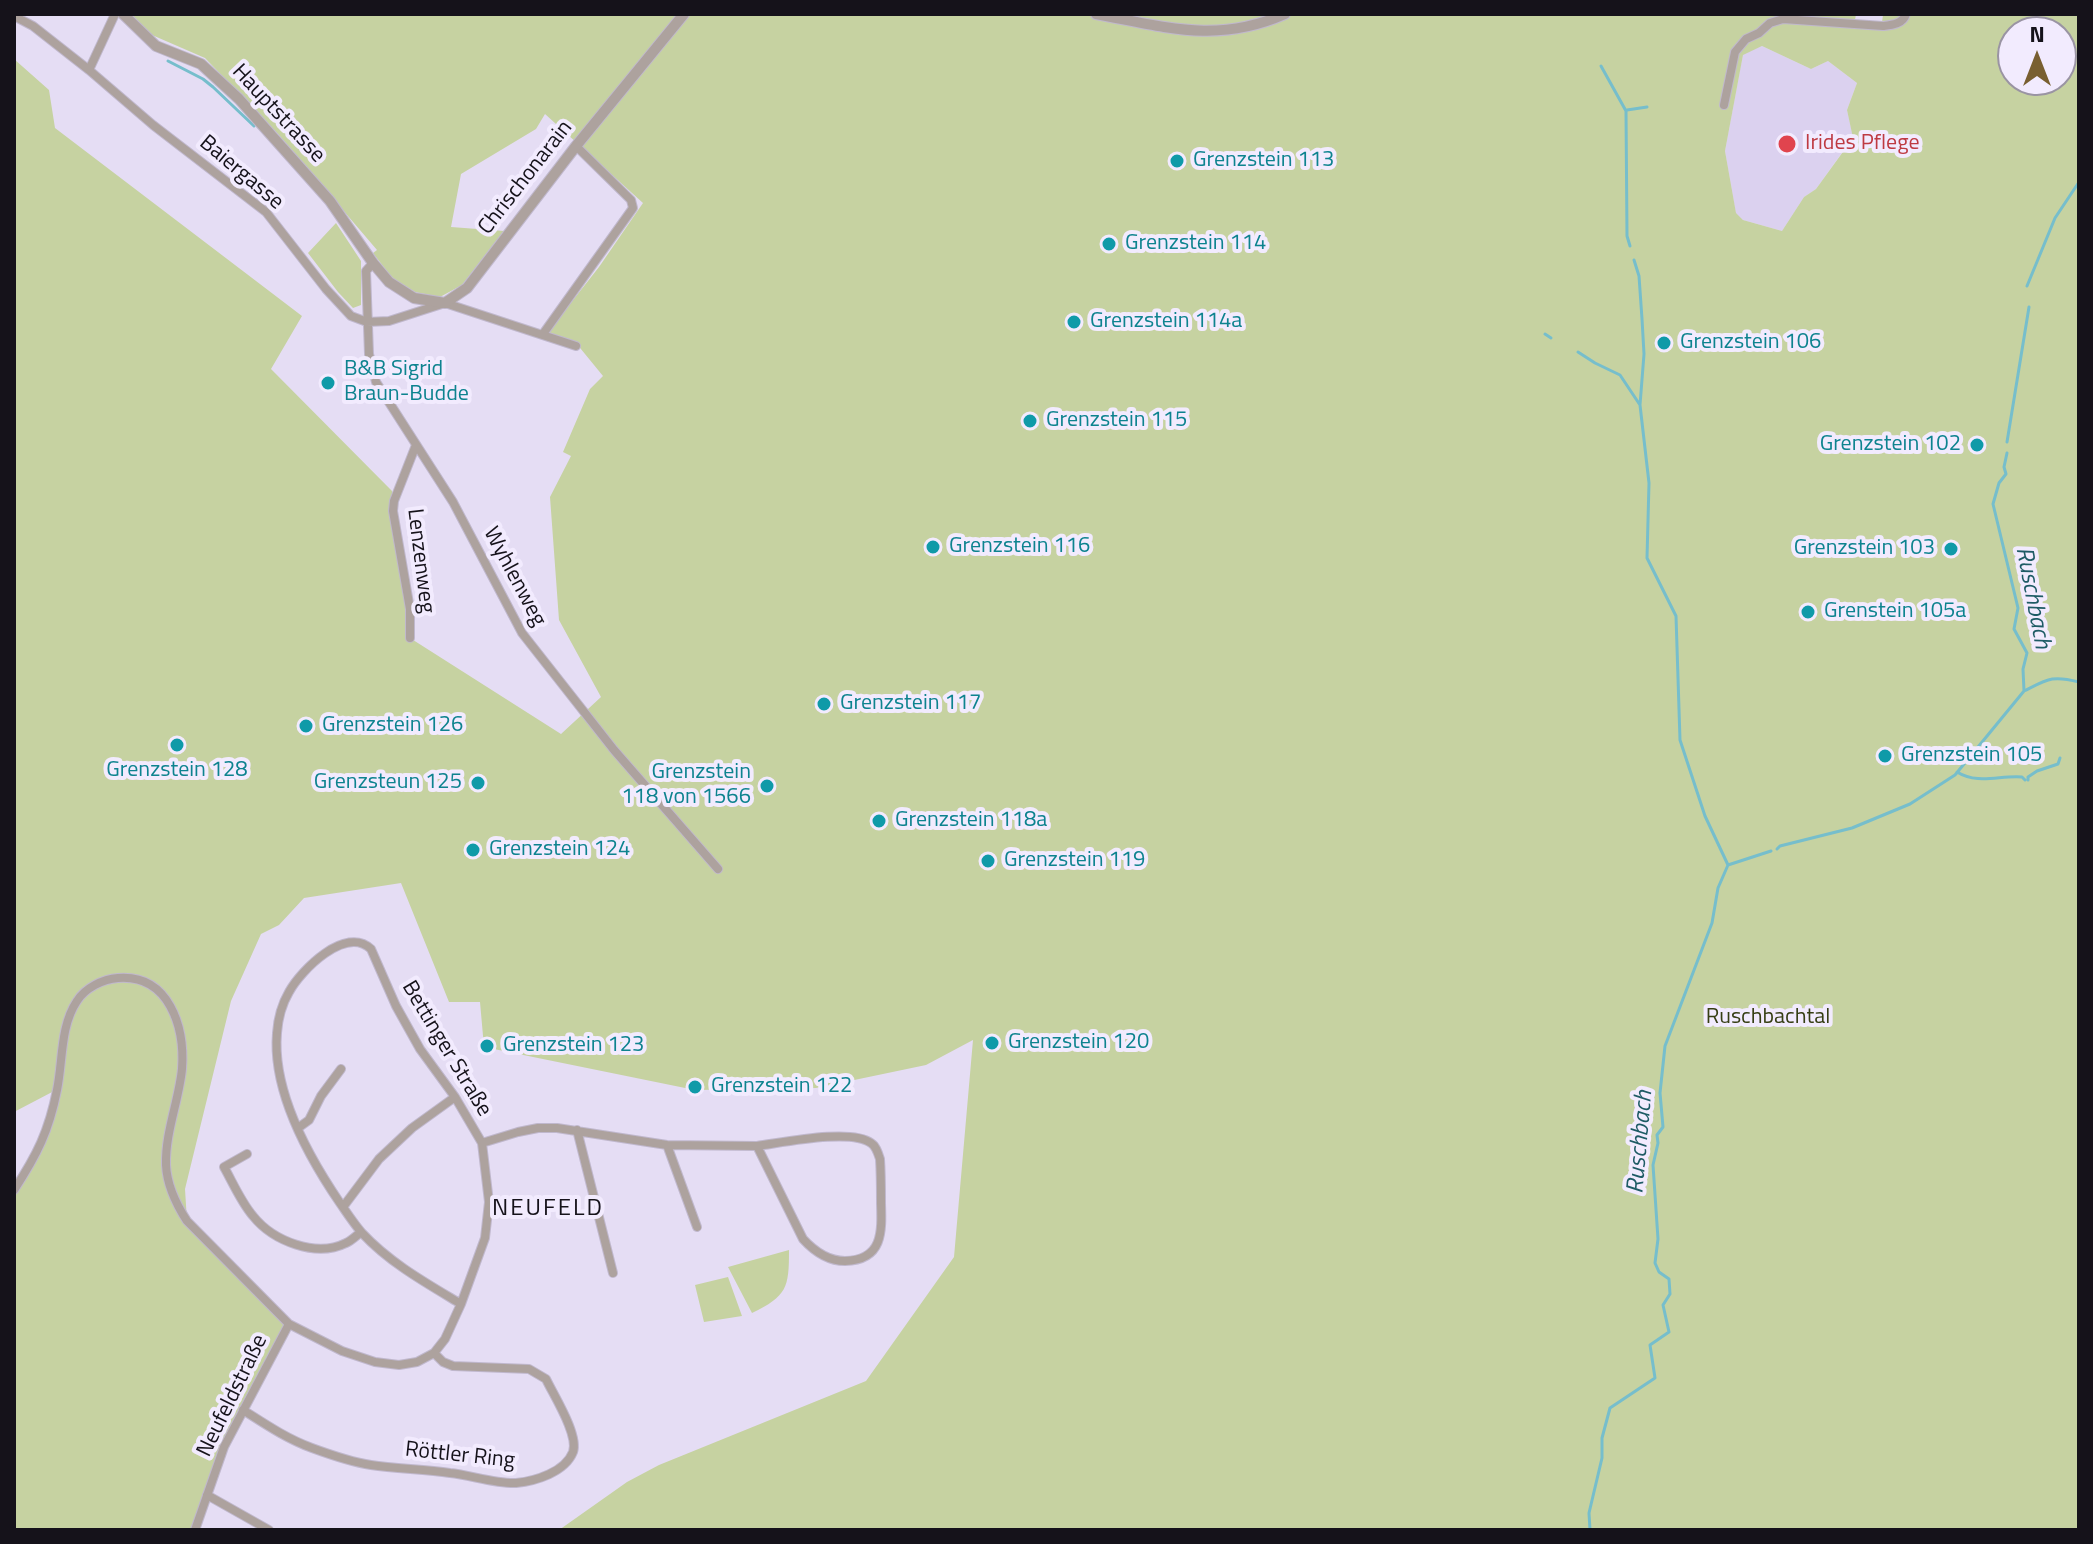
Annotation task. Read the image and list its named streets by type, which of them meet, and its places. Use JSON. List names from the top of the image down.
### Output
{
  "streets": {
    "street": [
      "Hauptstrasse",
      "Baiergasse",
      "Chrischonarain",
      "Lenzenweg",
      "Wyhlenweg",
      "Bettinger Straße",
      "Neufeldstraße",
      "Röttler Ring"
    ]
  },
  "crossings": [
    ["Hauptstrasse", "Wyhlenweg"],
    ["Baiergasse", "Wyhlenweg"],
    ["Lenzenweg", "Wyhlenweg"],
    ["Bettinger Straße", "Röttler Ring"],
    ["Neufeldstraße", "Röttler Ring"]
  ],
  "districts": ["NEUFELD"],
  "water": ["Ruschbach"],
  "parks": ["Ruschbachtal"],
  "places": [
    "Irides Pflege",
    "Grenzstein 113",
    "Grenzstein 114",
    "Grenzstein 114a",
    "Grenzstein 106",
    "B&B Sigrid Braun-Budde",
    "Grenzstein 115",
    "Grenzstein 102",
    "Grenzstein 116",
    "Grenzstein 103",
    "Grenstein 105a",
    "Grenzstein 117",
    "Grenzstein 126",
    "Grenzstein 128",
    "Grenzstein 105",
    "Grenzsteun 125",
    "Grenzstein 118 von 1566",
    "Grenzstein 118a",
    "Grenzstein 124",
    "Grenzstein 119",
    "Grenzstein 120",
    "Grenzstein 123",
    "Grenzstein 122"
  ],
  "north": "top"
}
